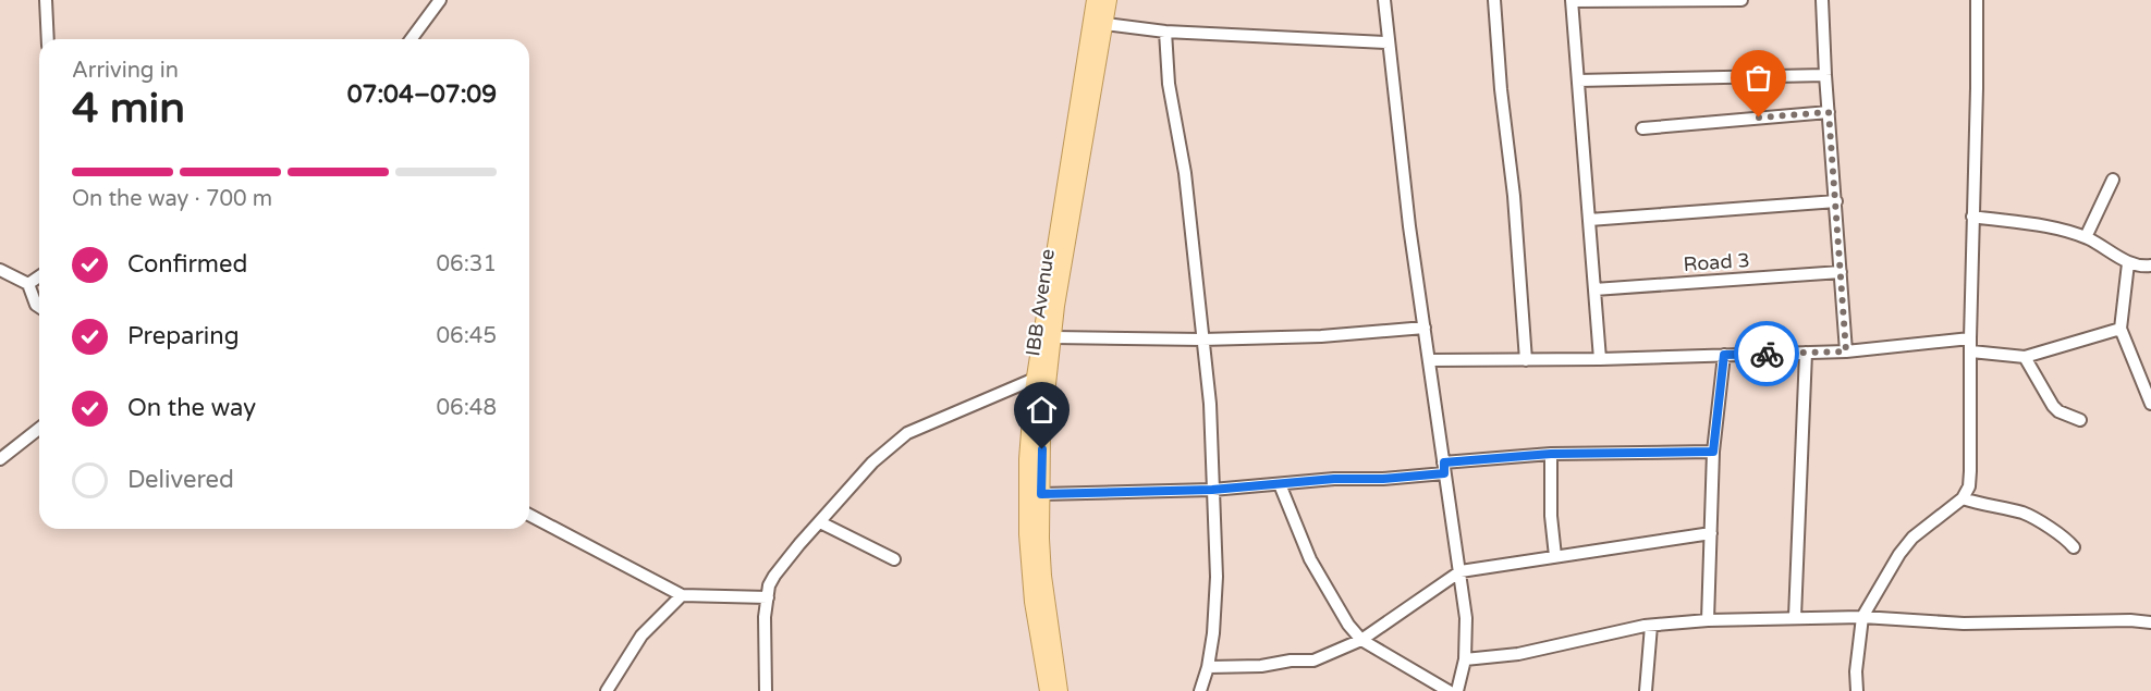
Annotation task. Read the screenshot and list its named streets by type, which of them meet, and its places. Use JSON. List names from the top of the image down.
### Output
{
  "streets": {
    "main road": ["IBB Avenue"],
    "street": ["Road 3"]
  },
  "page": {
    "heading": ["4 min", "Arriving in", "07:04–07:09"],
    "bar": "On the way · 700 m",
    "list": [
      ["Confirmed", "06:31"],
      ["Preparing", "06:45"],
      ["On the way", "06:48"],
      "Delivered"
    ]
  }
}
